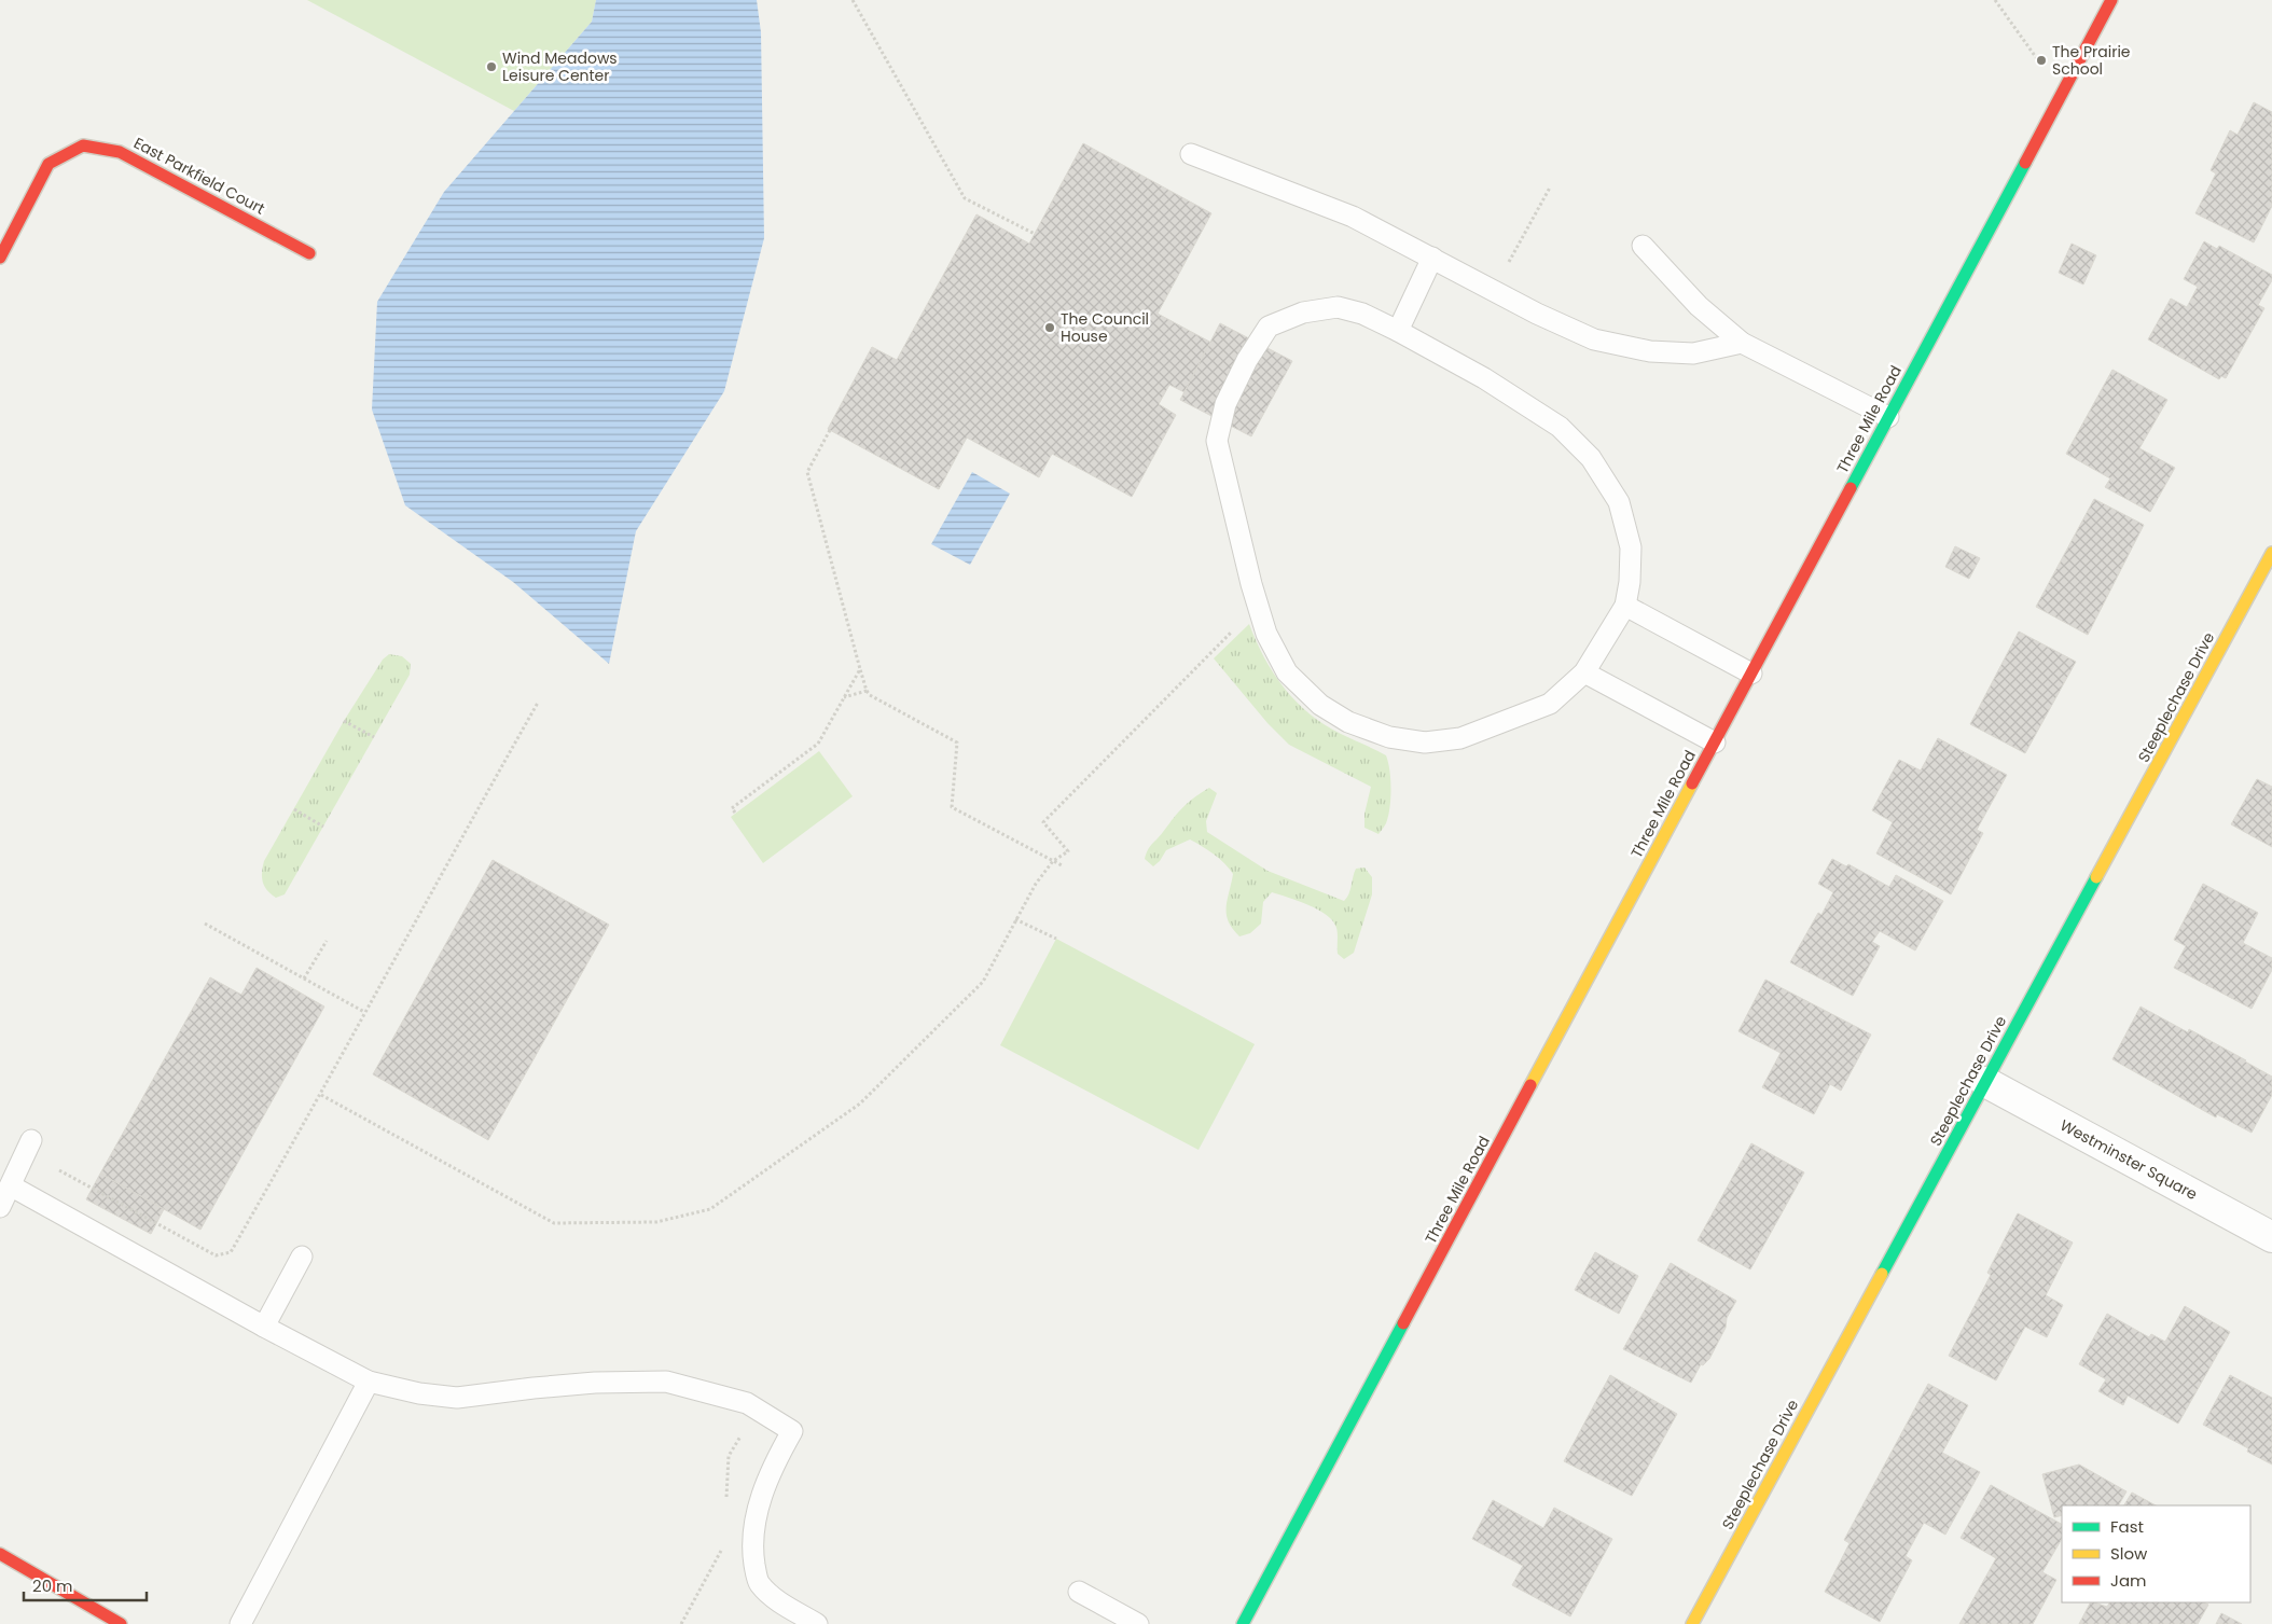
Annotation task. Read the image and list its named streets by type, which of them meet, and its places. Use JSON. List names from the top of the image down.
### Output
{
  "streets": {
    "street": [
      "East Parkfield Court",
      "Three Mile Road",
      "Steeplechase Drive",
      "Westminster Square"
    ]
  },
  "crossings": [
    ["Steeplechase Drive", "Westminster Square"]
  ],
  "places": ["The Prairie School", "Wind Meadows Leisure Center", "The Council House"],
  "legend": ["Fast", "Slow", "Jam"],
  "scale_bar": "20 m"
}
